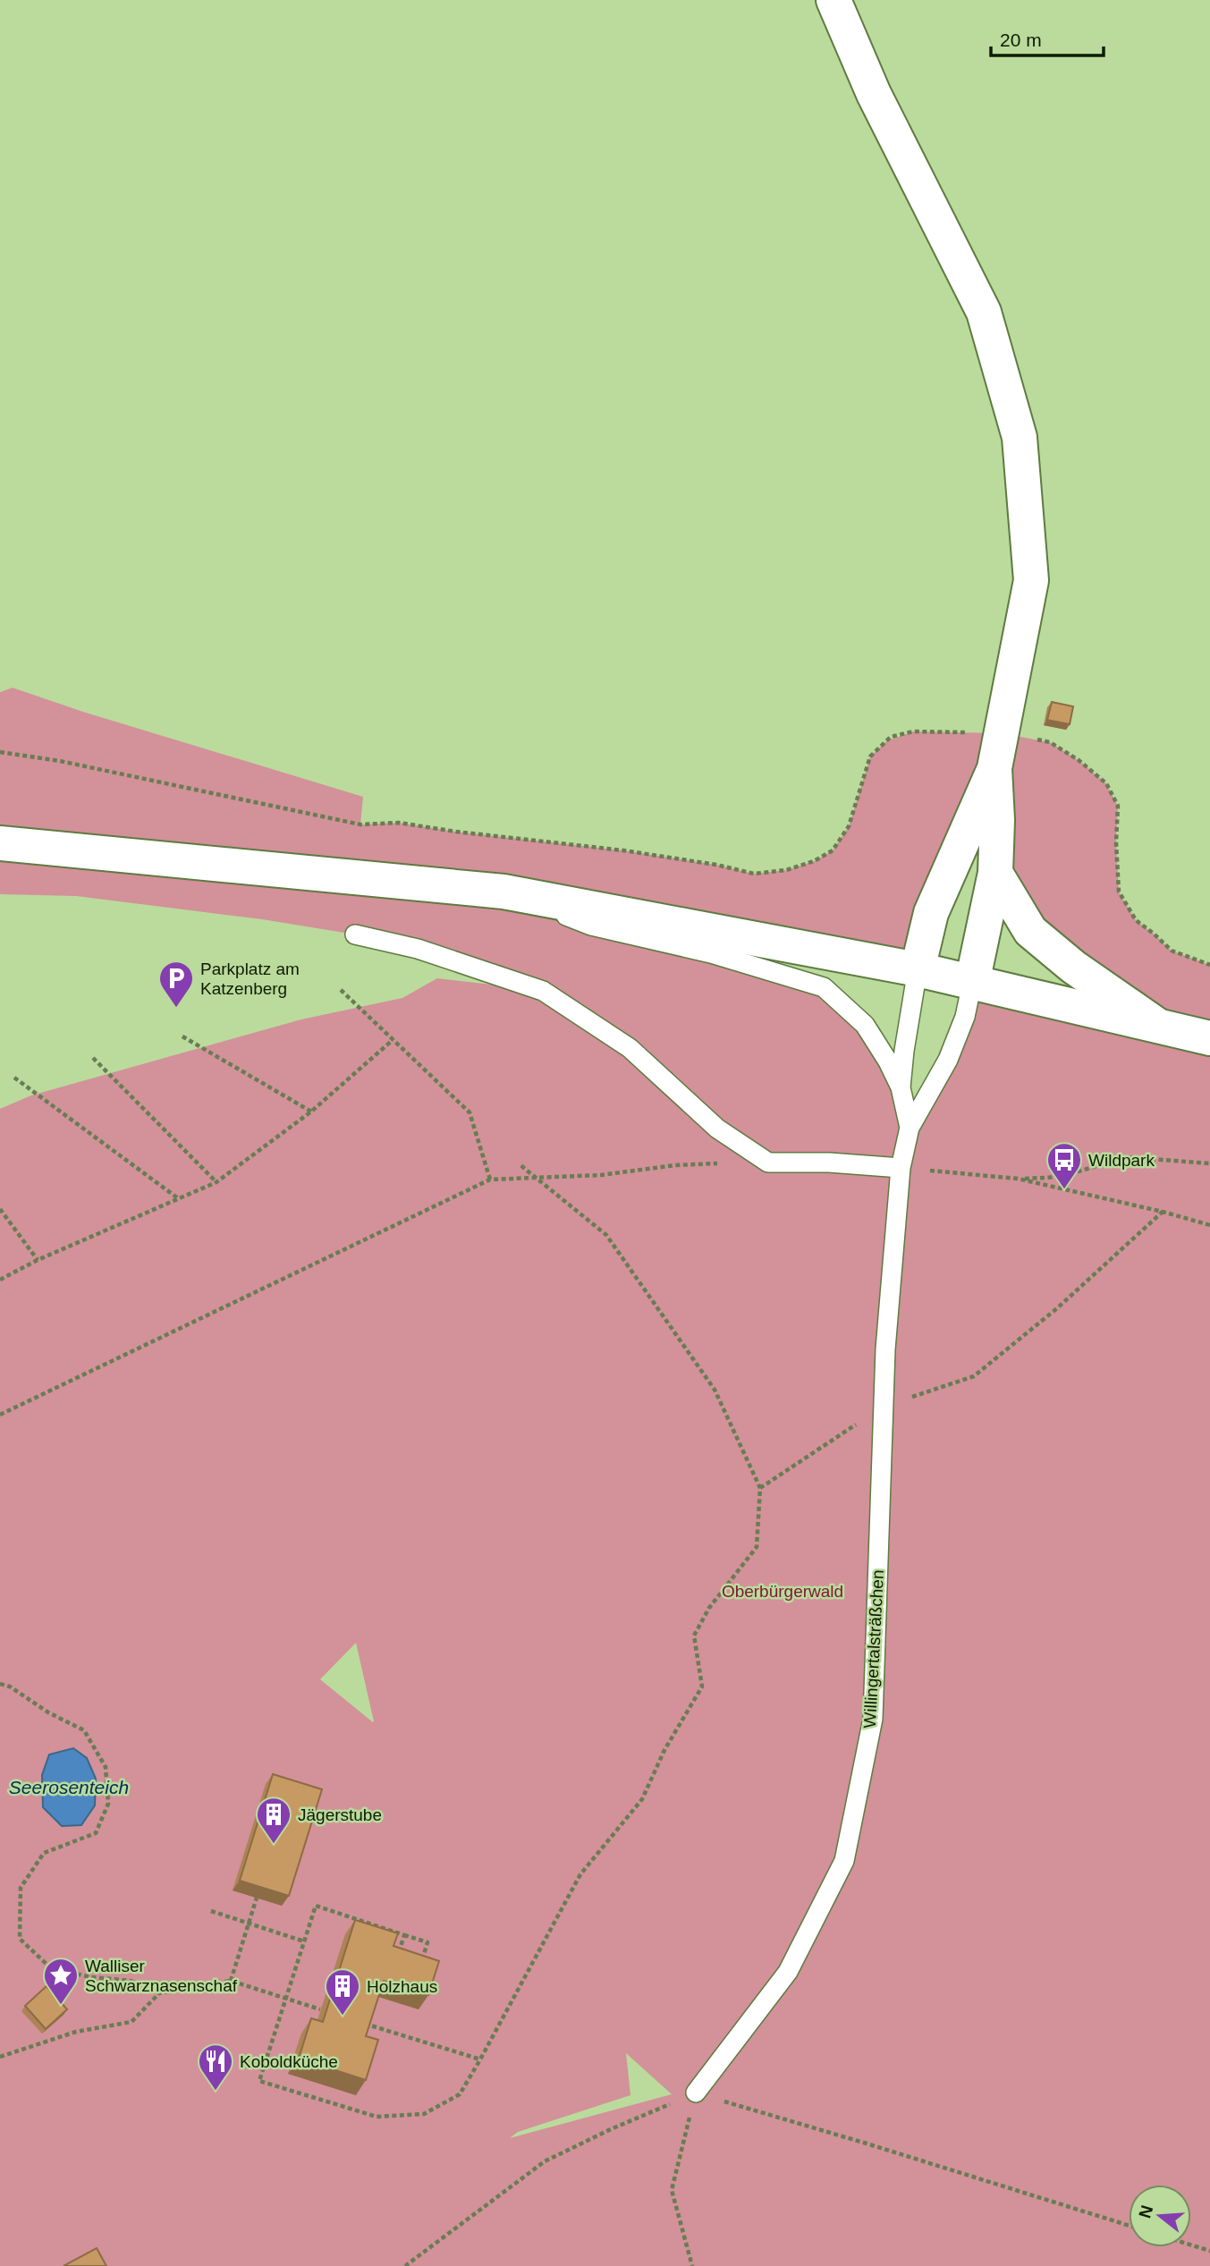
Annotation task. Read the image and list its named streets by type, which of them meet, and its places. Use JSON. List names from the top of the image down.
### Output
{
  "streets": {
    "lane": ["Willingertalsträßchen"]
  },
  "water": ["Seerosenteich"],
  "parks": ["Oberbürgerwald"],
  "places": {
    "parking": ["Parkplatz am Katzenberg"],
    "bus stop": ["Wildpark"],
    "building": ["Jägerstube", "Holzhaus"],
    "place": ["Walliser Schwarznasenschaf"],
    "restaurant": ["Koboldküche"]
  },
  "scale_bar": "20 m",
  "north": "left"
}
